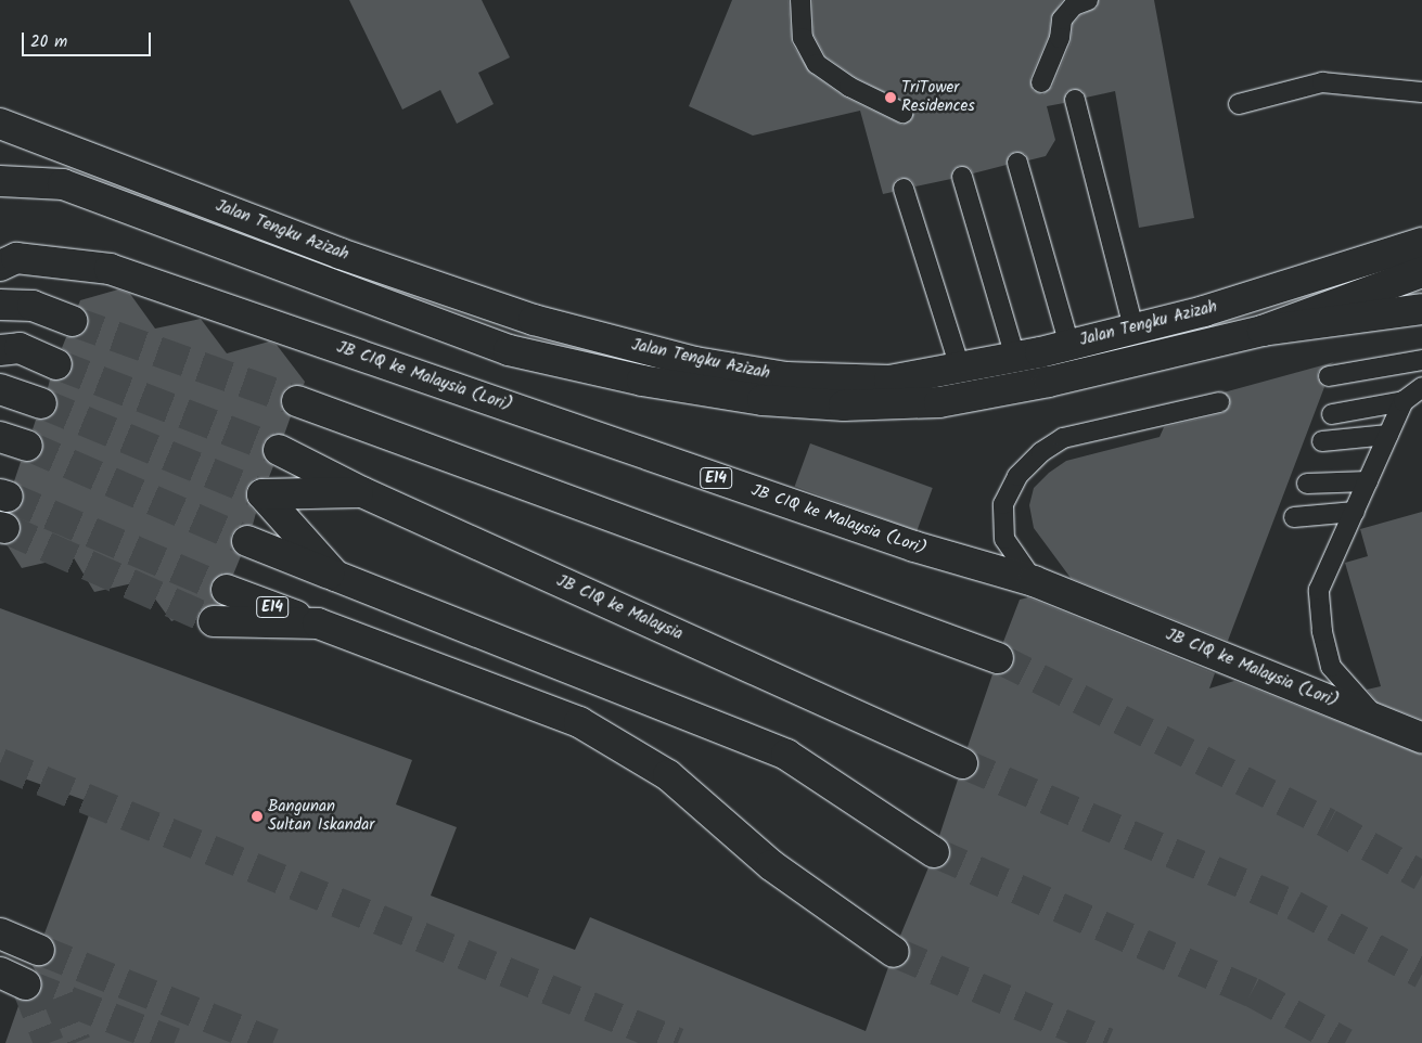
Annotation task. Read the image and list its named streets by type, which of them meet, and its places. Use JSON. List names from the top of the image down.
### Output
{
  "streets": {
    "main road": [
      "Jalan Tengku Azizah",
      "JB CIQ ke Malaysia (Lori)",
      "E14",
      "JB CIQ ke Malaysia"
    ]
  },
  "places": ["TriTower Residences", "Bangunan Sultan Iskandar"],
  "scale_bar": "20 m"
}
